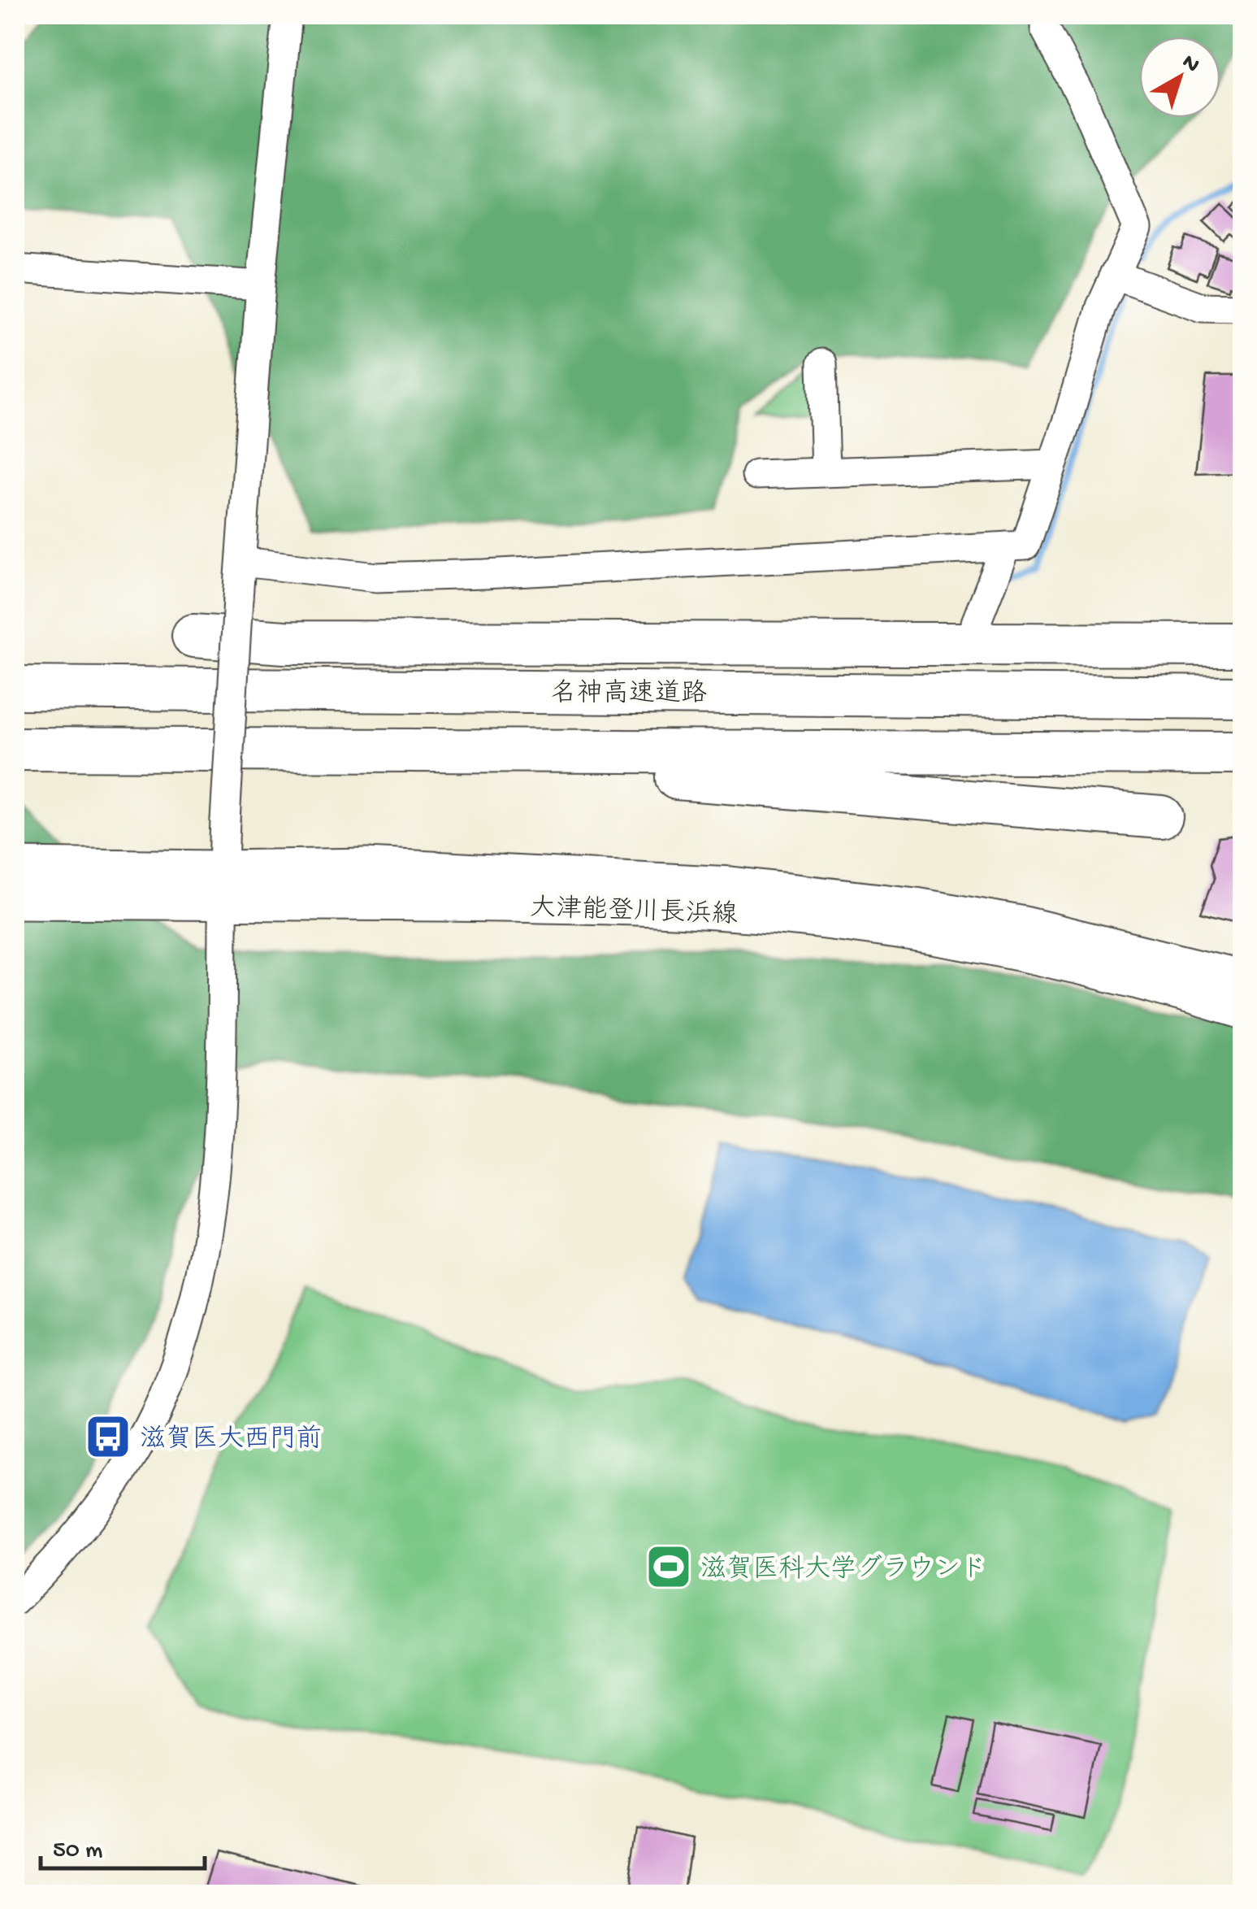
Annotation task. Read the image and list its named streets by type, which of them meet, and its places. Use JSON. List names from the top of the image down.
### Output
{
  "streets": {
    "highway": ["名神高速道路"],
    "main road": ["大津能登川長浜線"]
  },
  "places": {
    "bus stop": ["滋賀医大西門前"],
    "sports": ["滋賀医科大学グラウンド"]
  },
  "scale_bar": "50 m",
  "north": "top right"
}
